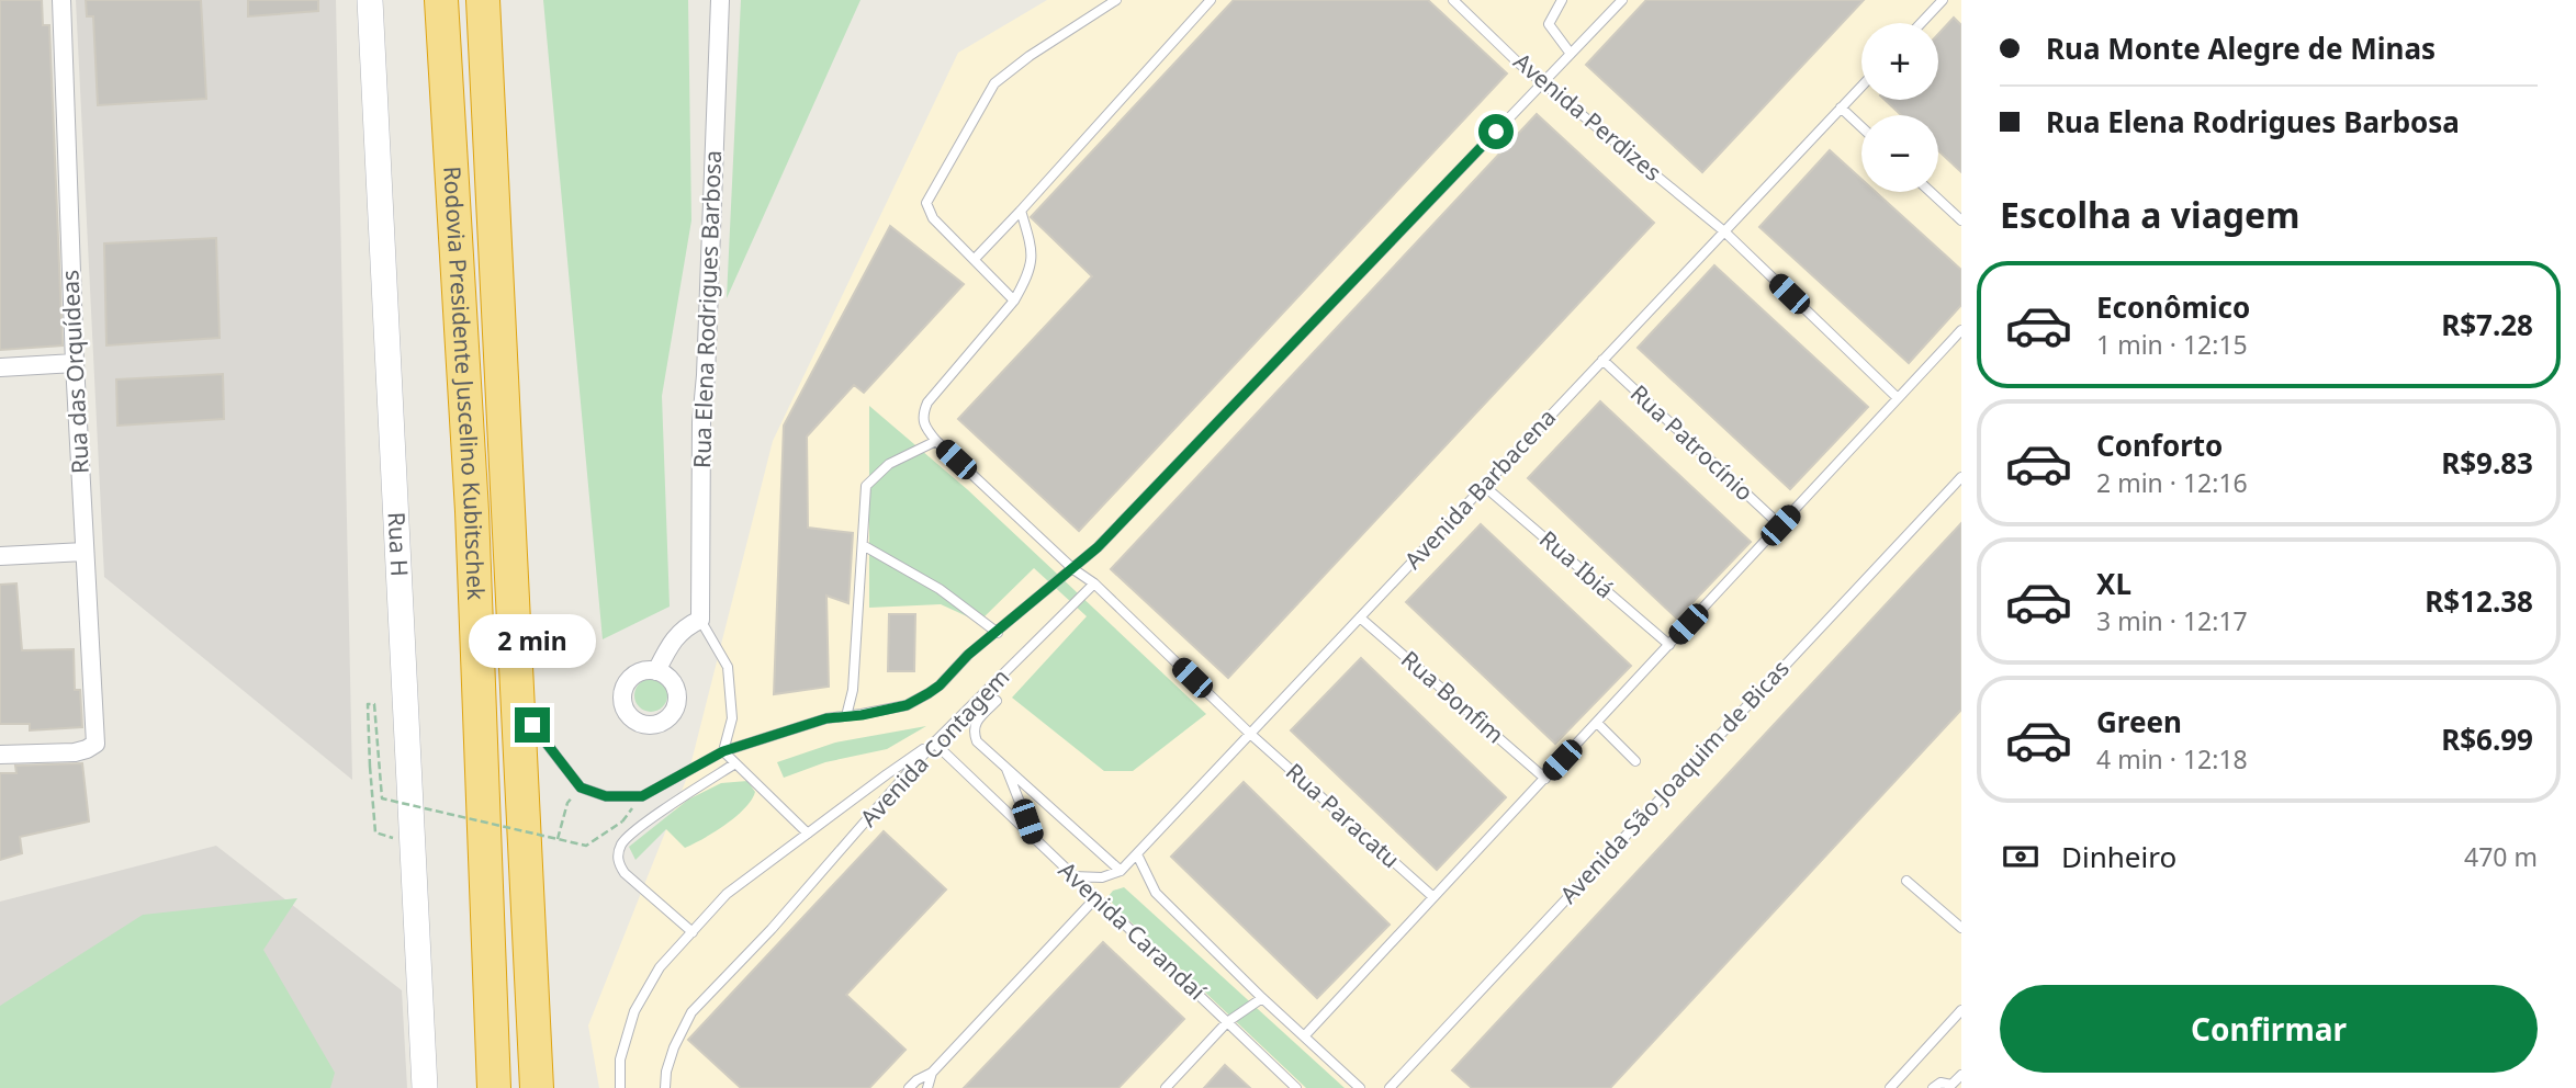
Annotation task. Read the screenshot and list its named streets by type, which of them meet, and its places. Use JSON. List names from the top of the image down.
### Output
{
  "streets": {
    "highway": ["Rodovia Presidente Juscelino Kubitschek"],
    "main road": ["Rua H"],
    "street": ["Rua Elena Rodrigues Barbosa", "Rua das Orquídeas"],
    "lane": [
      "Avenida Perdizes",
      "Rua Patrocínio",
      "Avenida Barbacena",
      "Rua Ibiá",
      "Rua Bonfim",
      "Avenida Contagem",
      "Avenida São Joaquim de Bicas",
      "Rua Paracatu",
      "Avenida Carandaí"
    ]
  },
  "crossings": [
    ["Avenida Perdizes", "Avenida Barbacena"],
    ["Rua Patrocínio", "Avenida Barbacena"],
    ["Avenida Barbacena", "Rua Ibiá"],
    ["Avenida Barbacena", "Rua Bonfim"],
    ["Avenida Barbacena", "Rua Paracatu"],
    ["Avenida Barbacena", "Avenida Carandaí"],
    ["Avenida Contagem", "Rua Paracatu"],
    ["Avenida Contagem", "Avenida Carandaí"]
  ],
  "page": {
    "banner": ["Rua Monte Alegre de Minas", "Rua Elena Rodrigues Barbosa"],
    "map_buttons": ["+", "−"],
    "heading": "Escolha a viagem",
    "list": [
      {
        "name": "Econômico",
        "note": "1 min · 12:15",
        "value": "R$7.28"
      },
      {
        "name": "Conforto",
        "note": "2 min · 12:16",
        "value": "R$9.83"
      },
      {
        "name": "XL",
        "note": "3 min · 12:17",
        "value": "R$12.38"
      },
      {
        "name": "Green",
        "note": "4 min · 12:18",
        "value": "R$6.99"
      }
    ],
    "bubble": "2 min",
    "pay": ["Dinheiro", "470 m"],
    "buttons": "Confirmar"
  }
}
